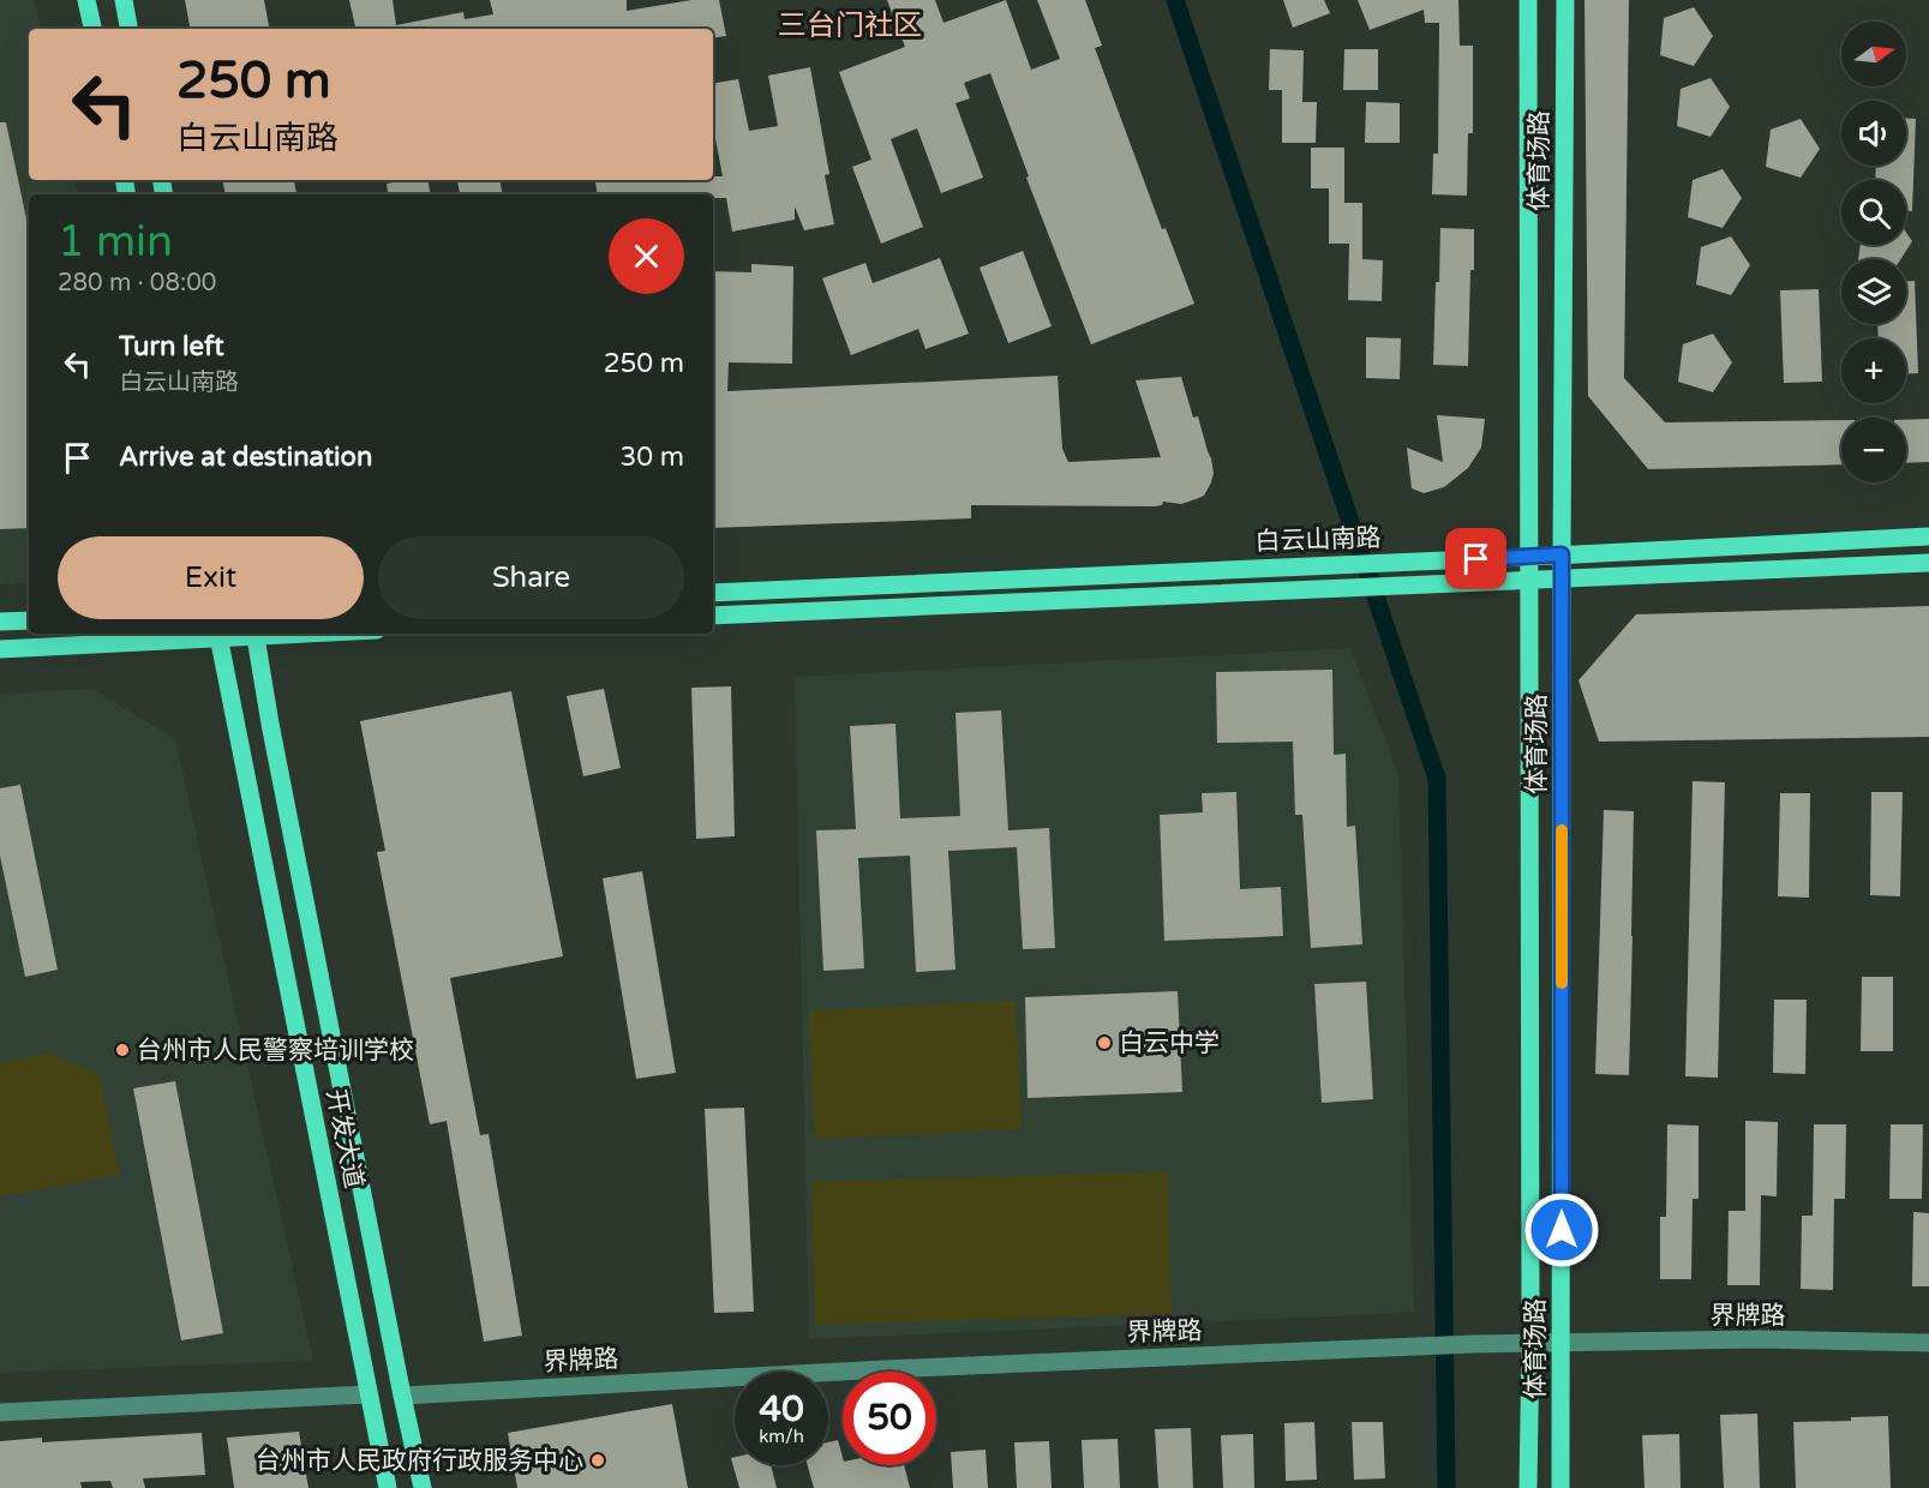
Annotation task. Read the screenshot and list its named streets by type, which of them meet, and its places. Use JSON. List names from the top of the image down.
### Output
{
  "streets": {
    "main road": ["体育场路", "白云山南路", "开发大道"],
    "street": ["界牌路"]
  },
  "crossings": [
    ["体育场路", "白云山南路"],
    ["体育场路", "界牌路"],
    ["开发大道", "界牌路"]
  ],
  "districts": ["三台门社区"],
  "places": ["白云中学", "台州市人民警察培训学校", "台州市人民政府行政服务中心"],
  "north": "right",
  "page": {
    "map_buttons": ["+", "−"],
    "turn": ["250 m", "白云山南路"],
    "heading": ["1 min", "280 m · 08:00"],
    "list": [
      {
        "name": "Turn left",
        "note": "白云山南路",
        "value": "250 m"
      },
      {
        "name": "Arrive at destination",
        "value": "30 m"
      }
    ],
    "buttons": ["Exit", "Share"],
    "speed": "40 km/h",
    "limit": "50"
  }
}
